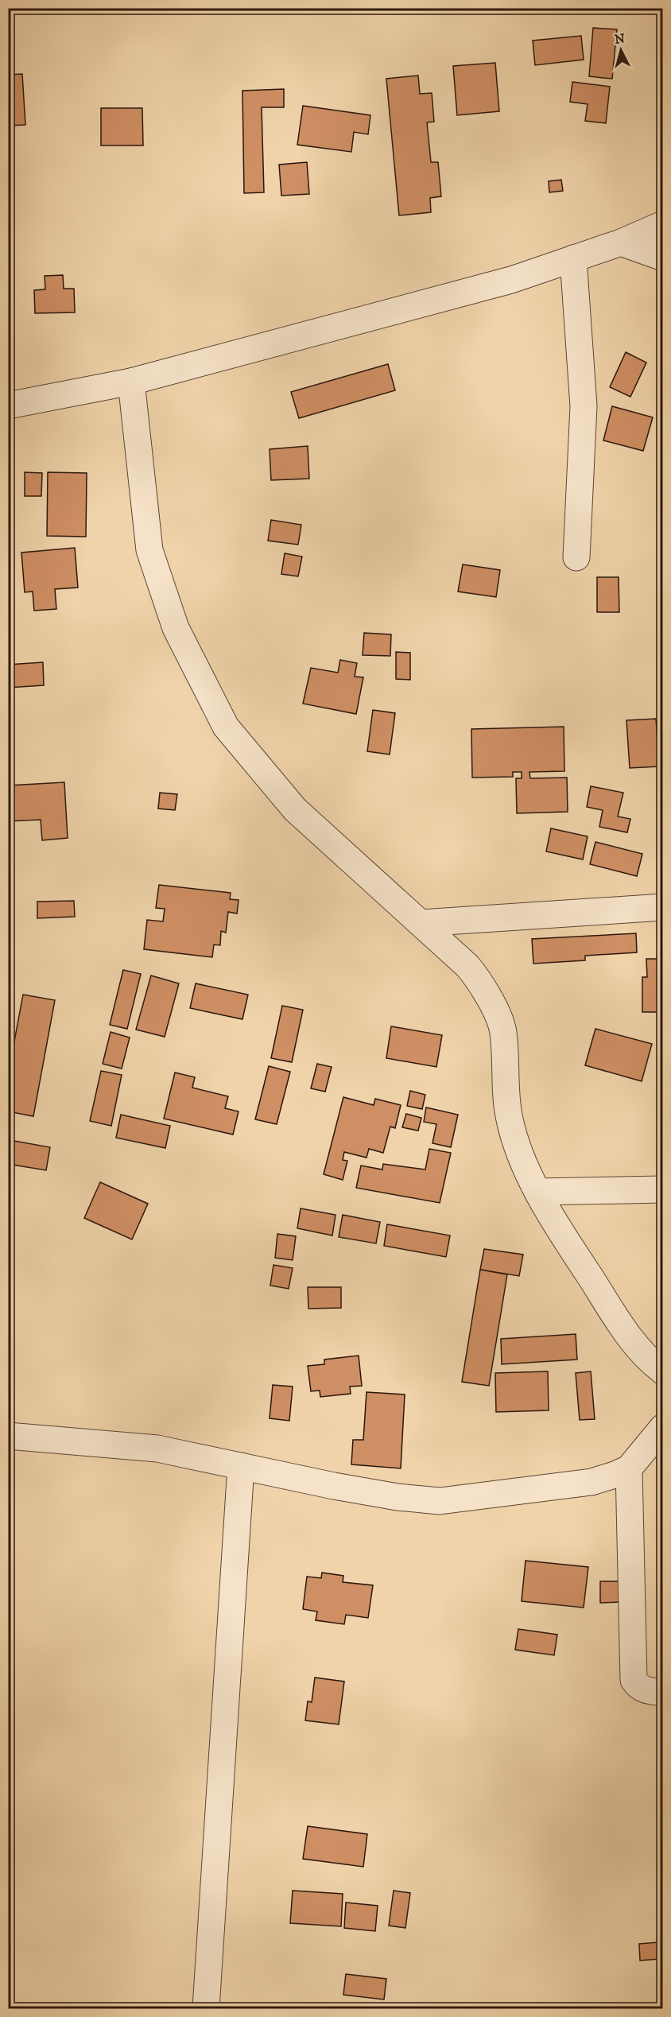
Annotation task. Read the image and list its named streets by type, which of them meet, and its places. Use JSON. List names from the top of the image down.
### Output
{
  "north": "top"
}
